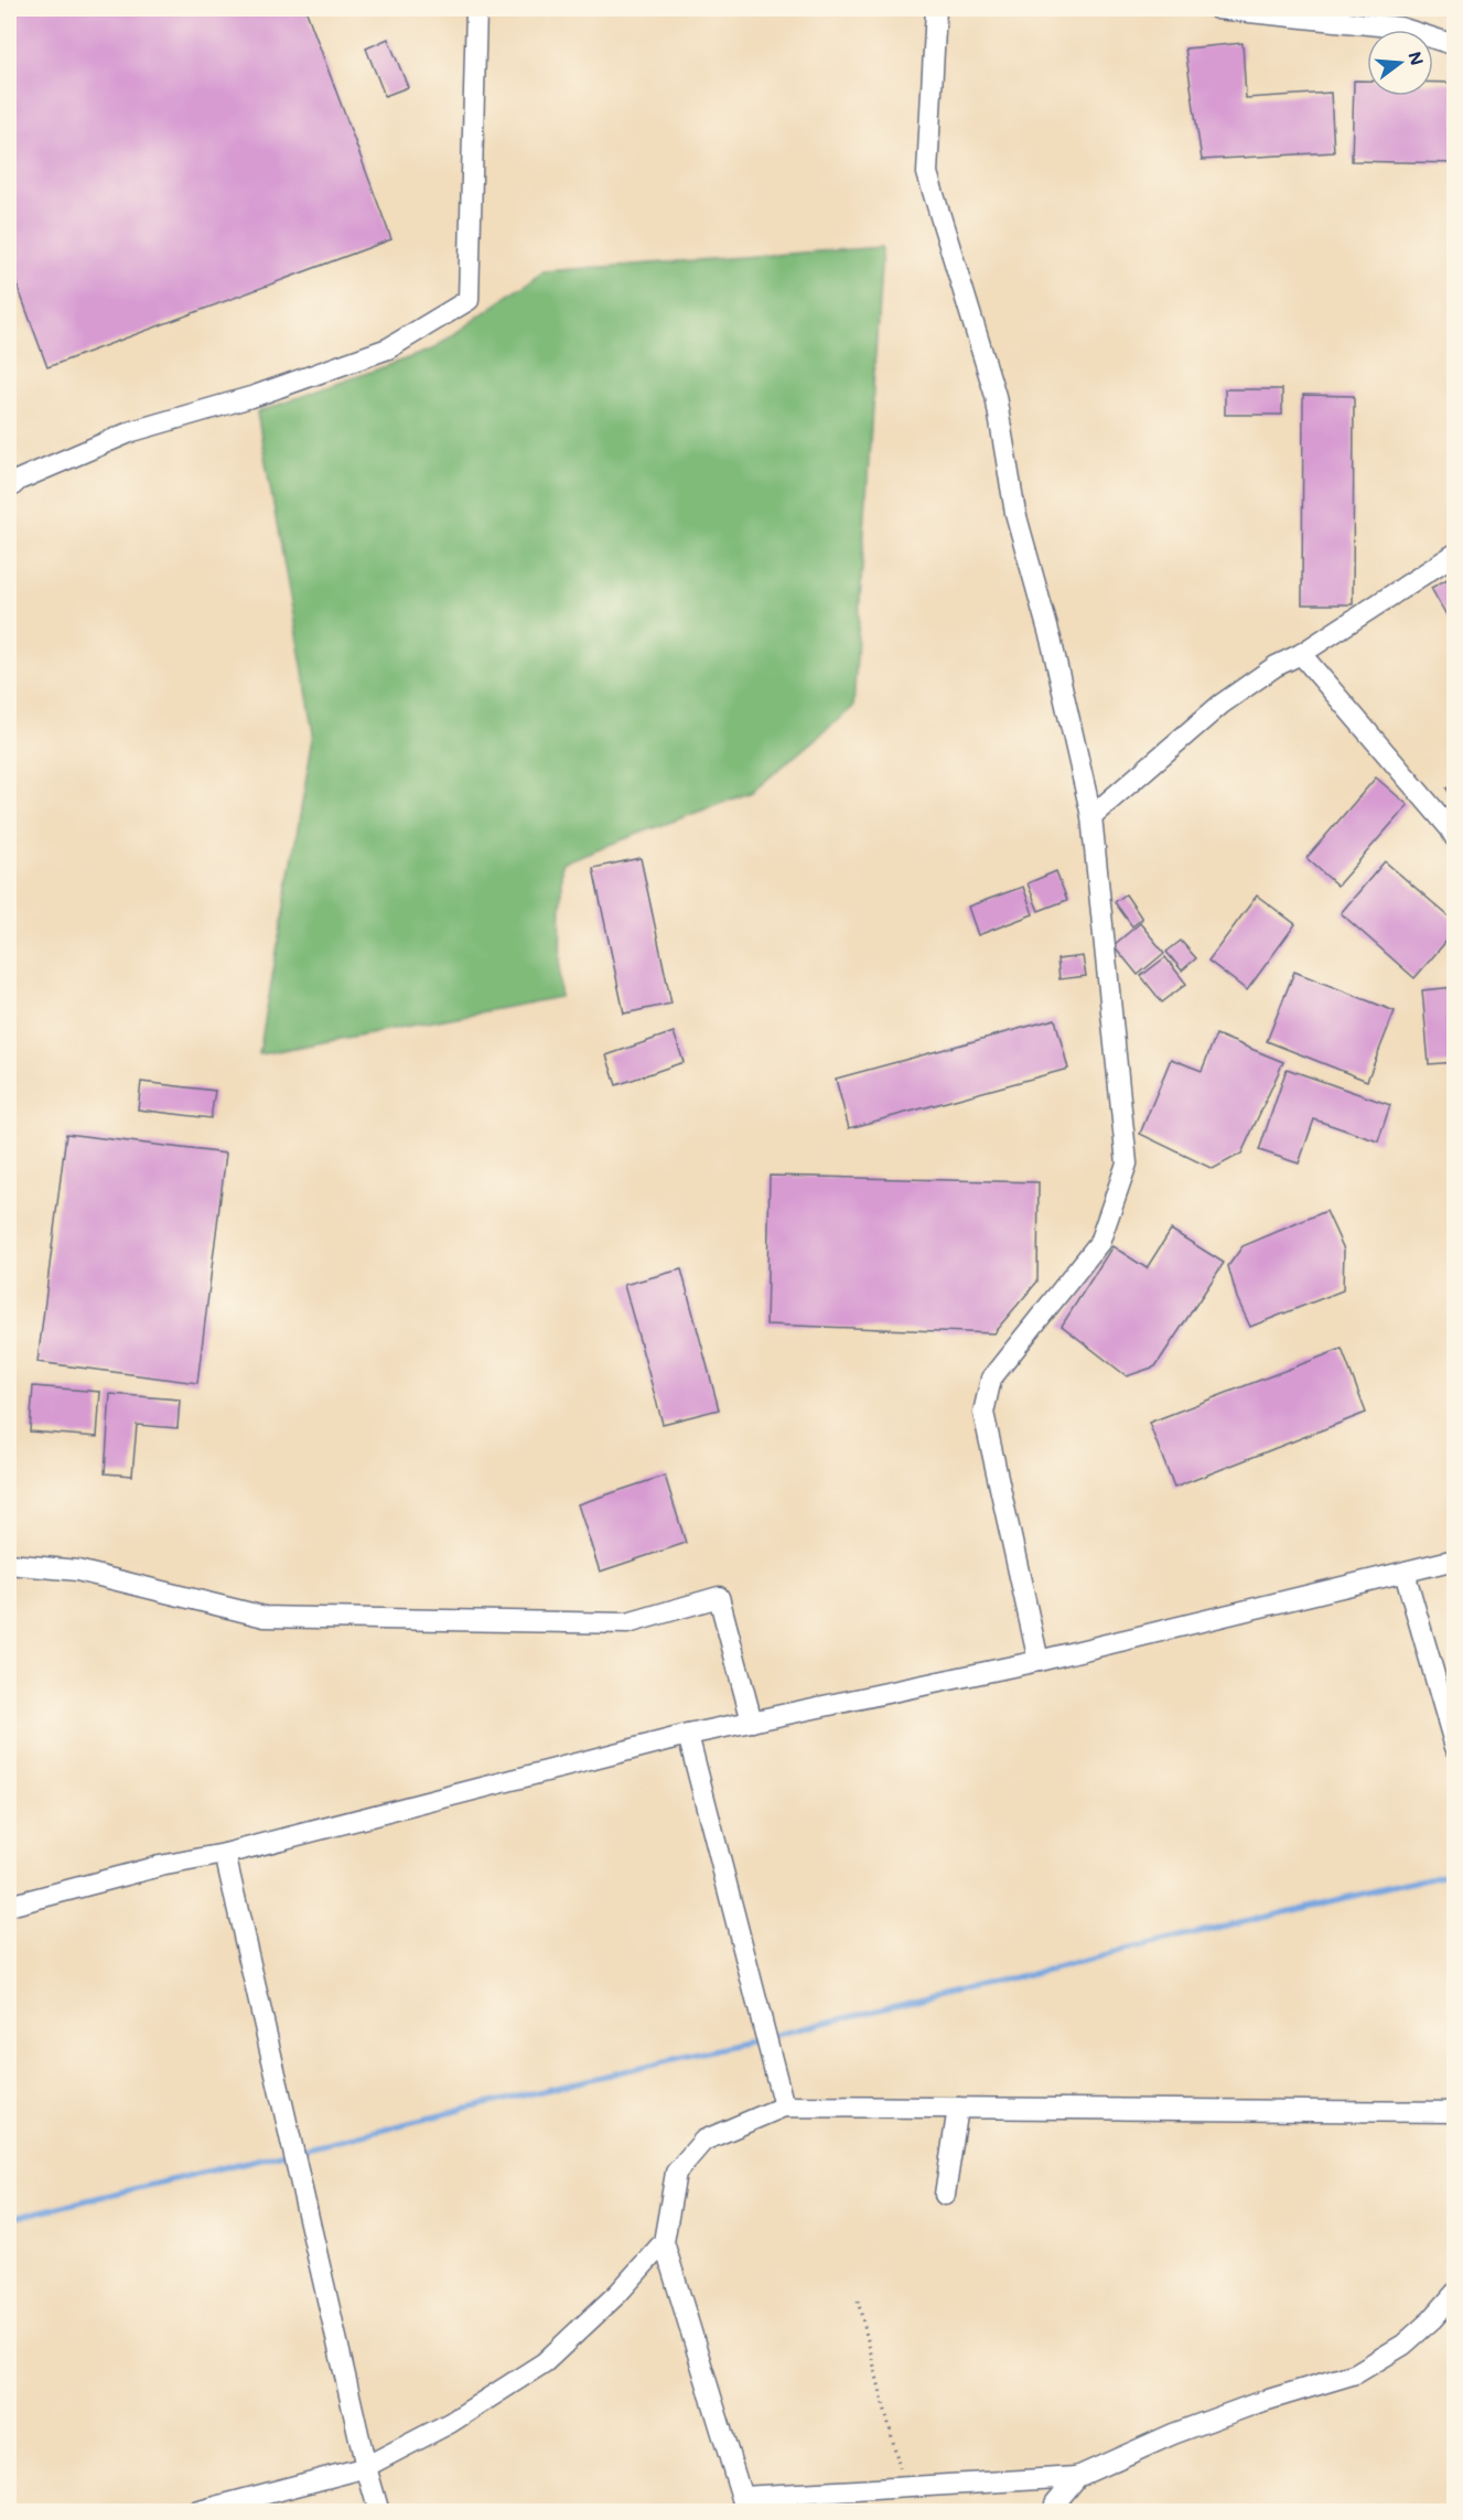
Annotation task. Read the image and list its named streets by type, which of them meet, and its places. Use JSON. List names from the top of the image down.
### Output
{
  "north": "right"
}
